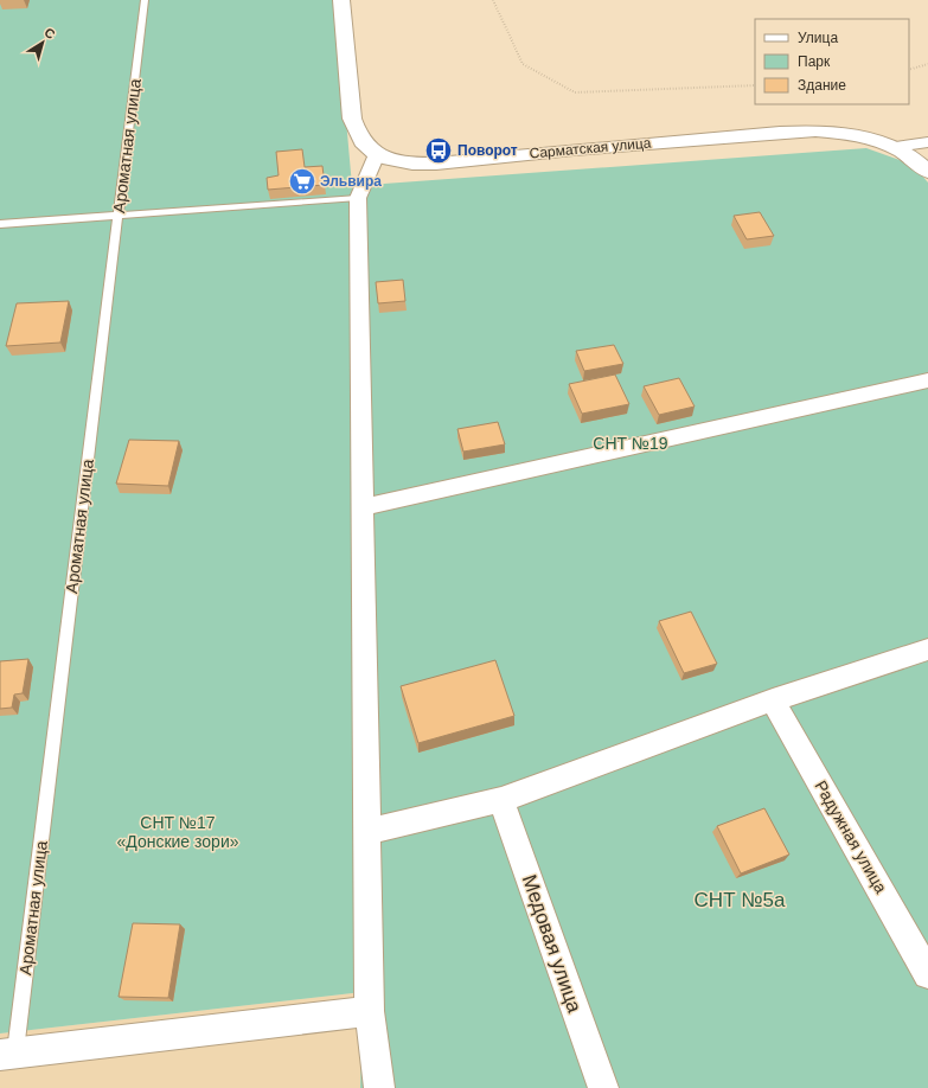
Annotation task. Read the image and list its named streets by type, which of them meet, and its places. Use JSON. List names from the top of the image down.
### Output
{
  "streets": {
    "main road": ["Сарматская улица"],
    "street": ["Радужная улица", "Медовая улица"],
    "lane": ["Ароматная улица"]
  },
  "parks": ["СНТ №19", "СНТ №17 «Донские зори»", "СНТ №5а"],
  "places": {
    "bus stop": ["Поворот"],
    "supermarket": ["Эльвира"]
  },
  "legend": ["Улица", "Парк", "Здание"],
  "north": "top right"
}
